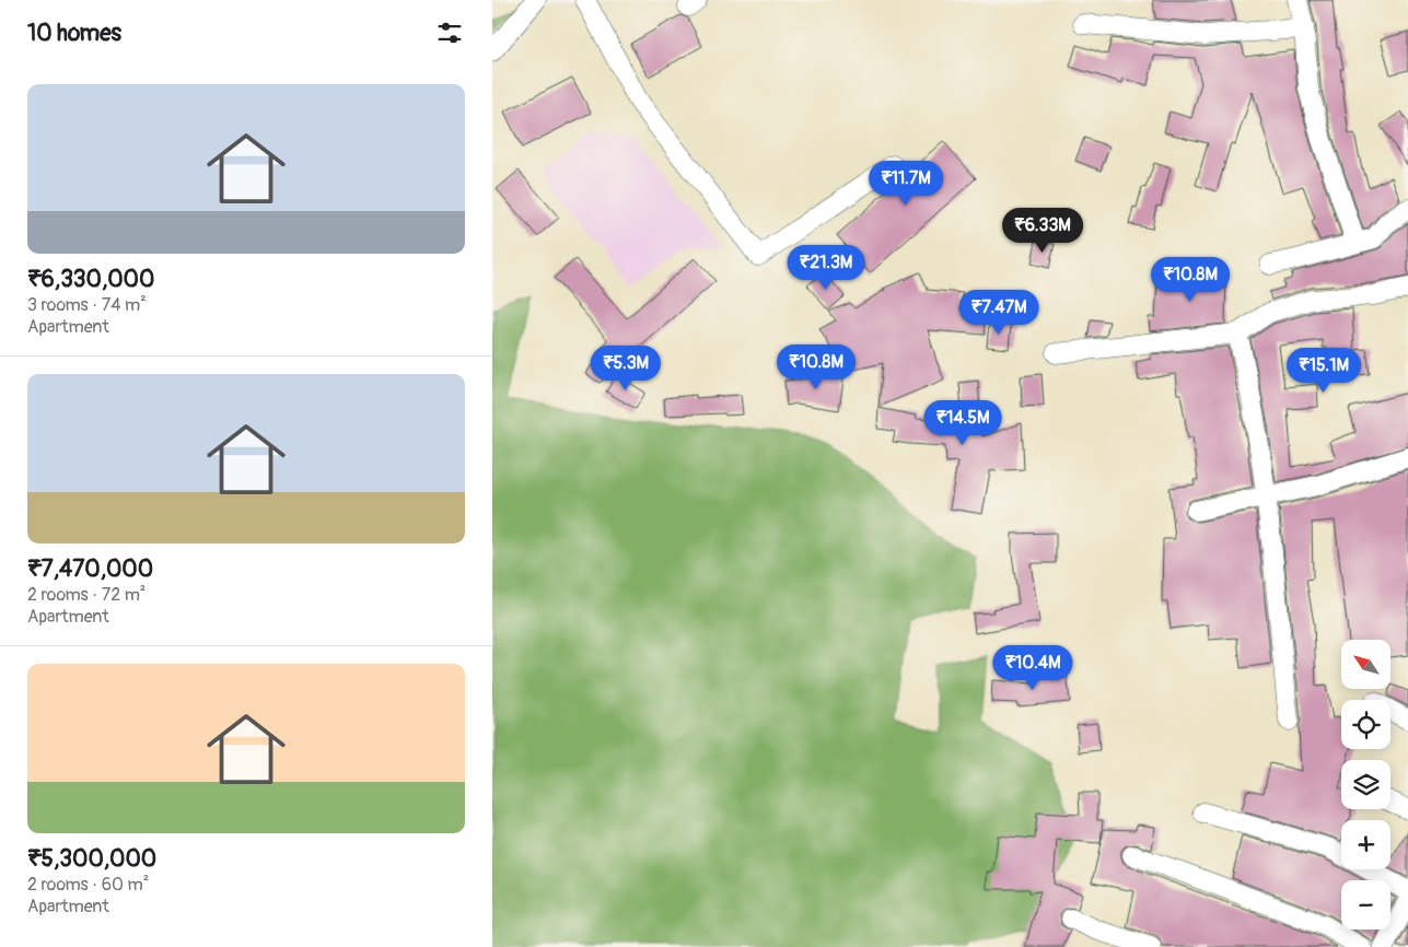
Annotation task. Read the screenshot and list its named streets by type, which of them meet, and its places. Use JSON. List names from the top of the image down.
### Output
{
  "north": "top left",
  "page": {
    "heading": "10 homes",
    "list": [
      {
        "name": "₹6,330,000",
        "note": "3 rooms · 74 m² · Apartment"
      },
      {
        "name": "₹7,470,000",
        "note": "2 rooms · 72 m² · Apartment"
      },
      {
        "name": "₹5,300,000",
        "note": "2 rooms · 60 m² · Apartment"
      }
    ],
    "price": [
      "₹11.7M",
      "₹6.33M",
      "₹21.3M",
      "₹10.8M",
      "₹7.47M",
      "₹10.8M",
      "₹5.3M",
      "₹15.1M",
      "₹14.5M",
      "₹10.4M"
    ],
    "map_buttons": ["+", "−"]
  }
}
